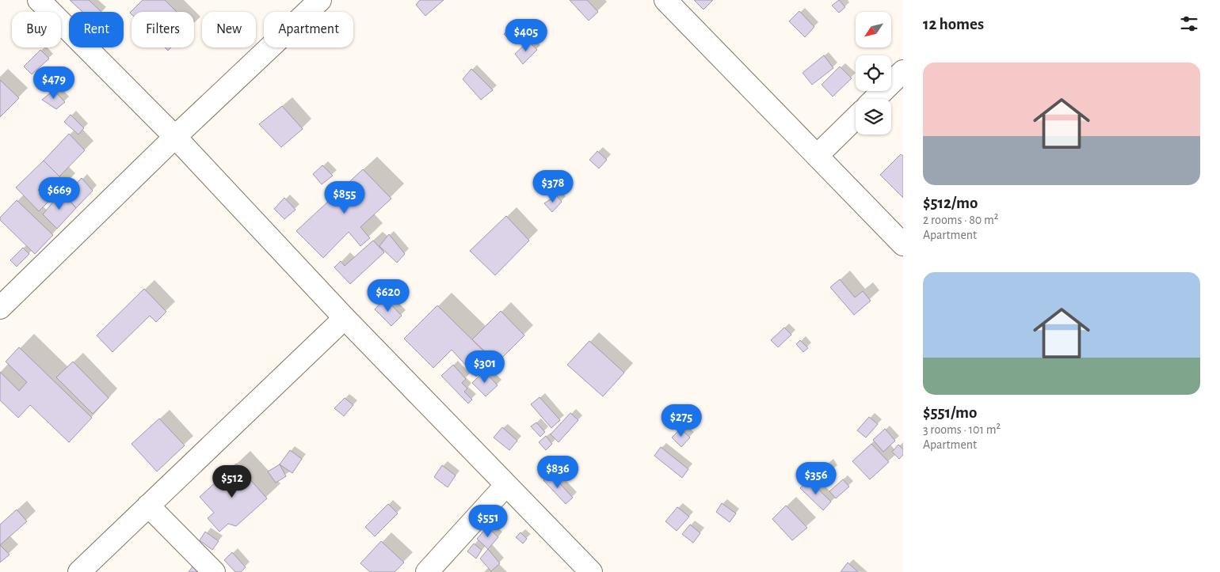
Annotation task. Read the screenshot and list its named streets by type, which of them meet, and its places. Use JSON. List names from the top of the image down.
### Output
{
  "north": "bottom left",
  "page": {
    "heading": "12 homes",
    "chip": [
      "Buy",
      "Rent",
      "Filters",
      "New",
      "Apartment"
    ],
    "price": [
      "$405",
      "$479",
      "$378",
      "$669",
      "$855",
      "$620",
      "$301",
      "$275",
      "$836",
      "$356",
      "$512",
      "$551"
    ],
    "list": [
      {
        "name": "$512/mo",
        "note": "2 rooms · 80 m² · Apartment"
      },
      {
        "name": "$551/mo",
        "note": "3 rooms · 101 m² · Apartment"
      }
    ]
  }
}
